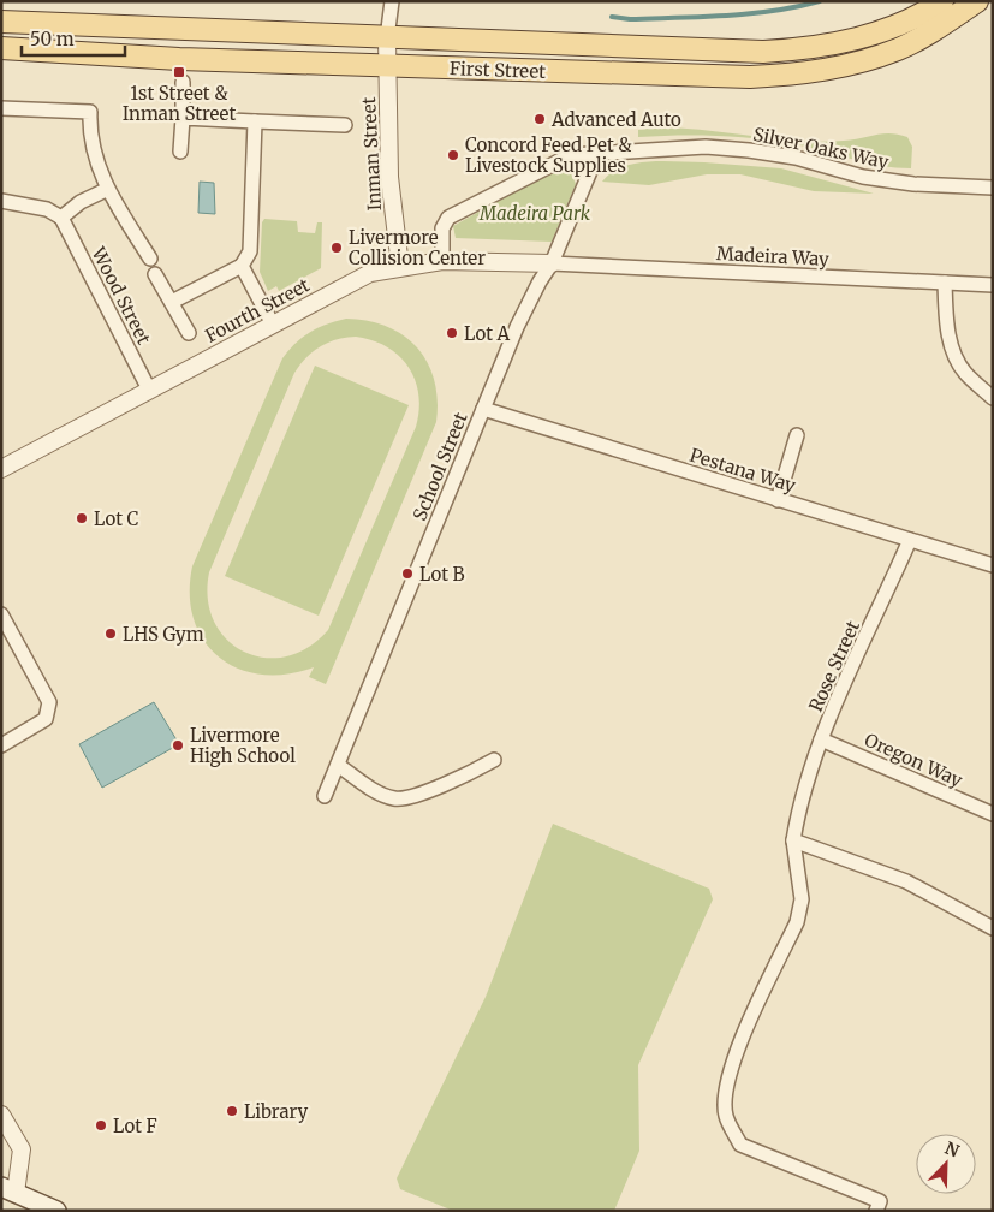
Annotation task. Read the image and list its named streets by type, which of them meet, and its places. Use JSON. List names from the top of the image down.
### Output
{
  "streets": {
    "main road": ["First Street"],
    "street": [
      "Silver Oaks Way",
      "Inman Street",
      "Madeira Way",
      "Wood Street",
      "Fourth Street",
      "School Street",
      "Pestana Way",
      "Rose Street",
      "Oregon Way"
    ]
  },
  "crossings": [
    ["First Street", "Inman Street"],
    ["Silver Oaks Way", "Fourth Street"],
    ["Silver Oaks Way", "School Street"],
    ["Inman Street", "Fourth Street"],
    ["Madeira Way", "Fourth Street"],
    ["Madeira Way", "School Street"],
    ["Wood Street", "Fourth Street"],
    ["Fourth Street", "School Street"],
    ["School Street", "Pestana Way"],
    ["Pestana Way", "Rose Street"],
    ["Rose Street", "Oregon Way"]
  ],
  "parks": ["Madeira Park"],
  "places": {
    "transit": ["1st Street & Inman Street"],
    "other": [
      "Advanced Auto",
      "Concord Feed Pet & Livestock Supplies",
      "Livermore Collision Center",
      "Lot A",
      "Lot C",
      "Lot B",
      "LHS Gym",
      "Livermore High School",
      "Library",
      "Lot F"
    ]
  },
  "scale_bar": "50 m",
  "north": "top right"
}
